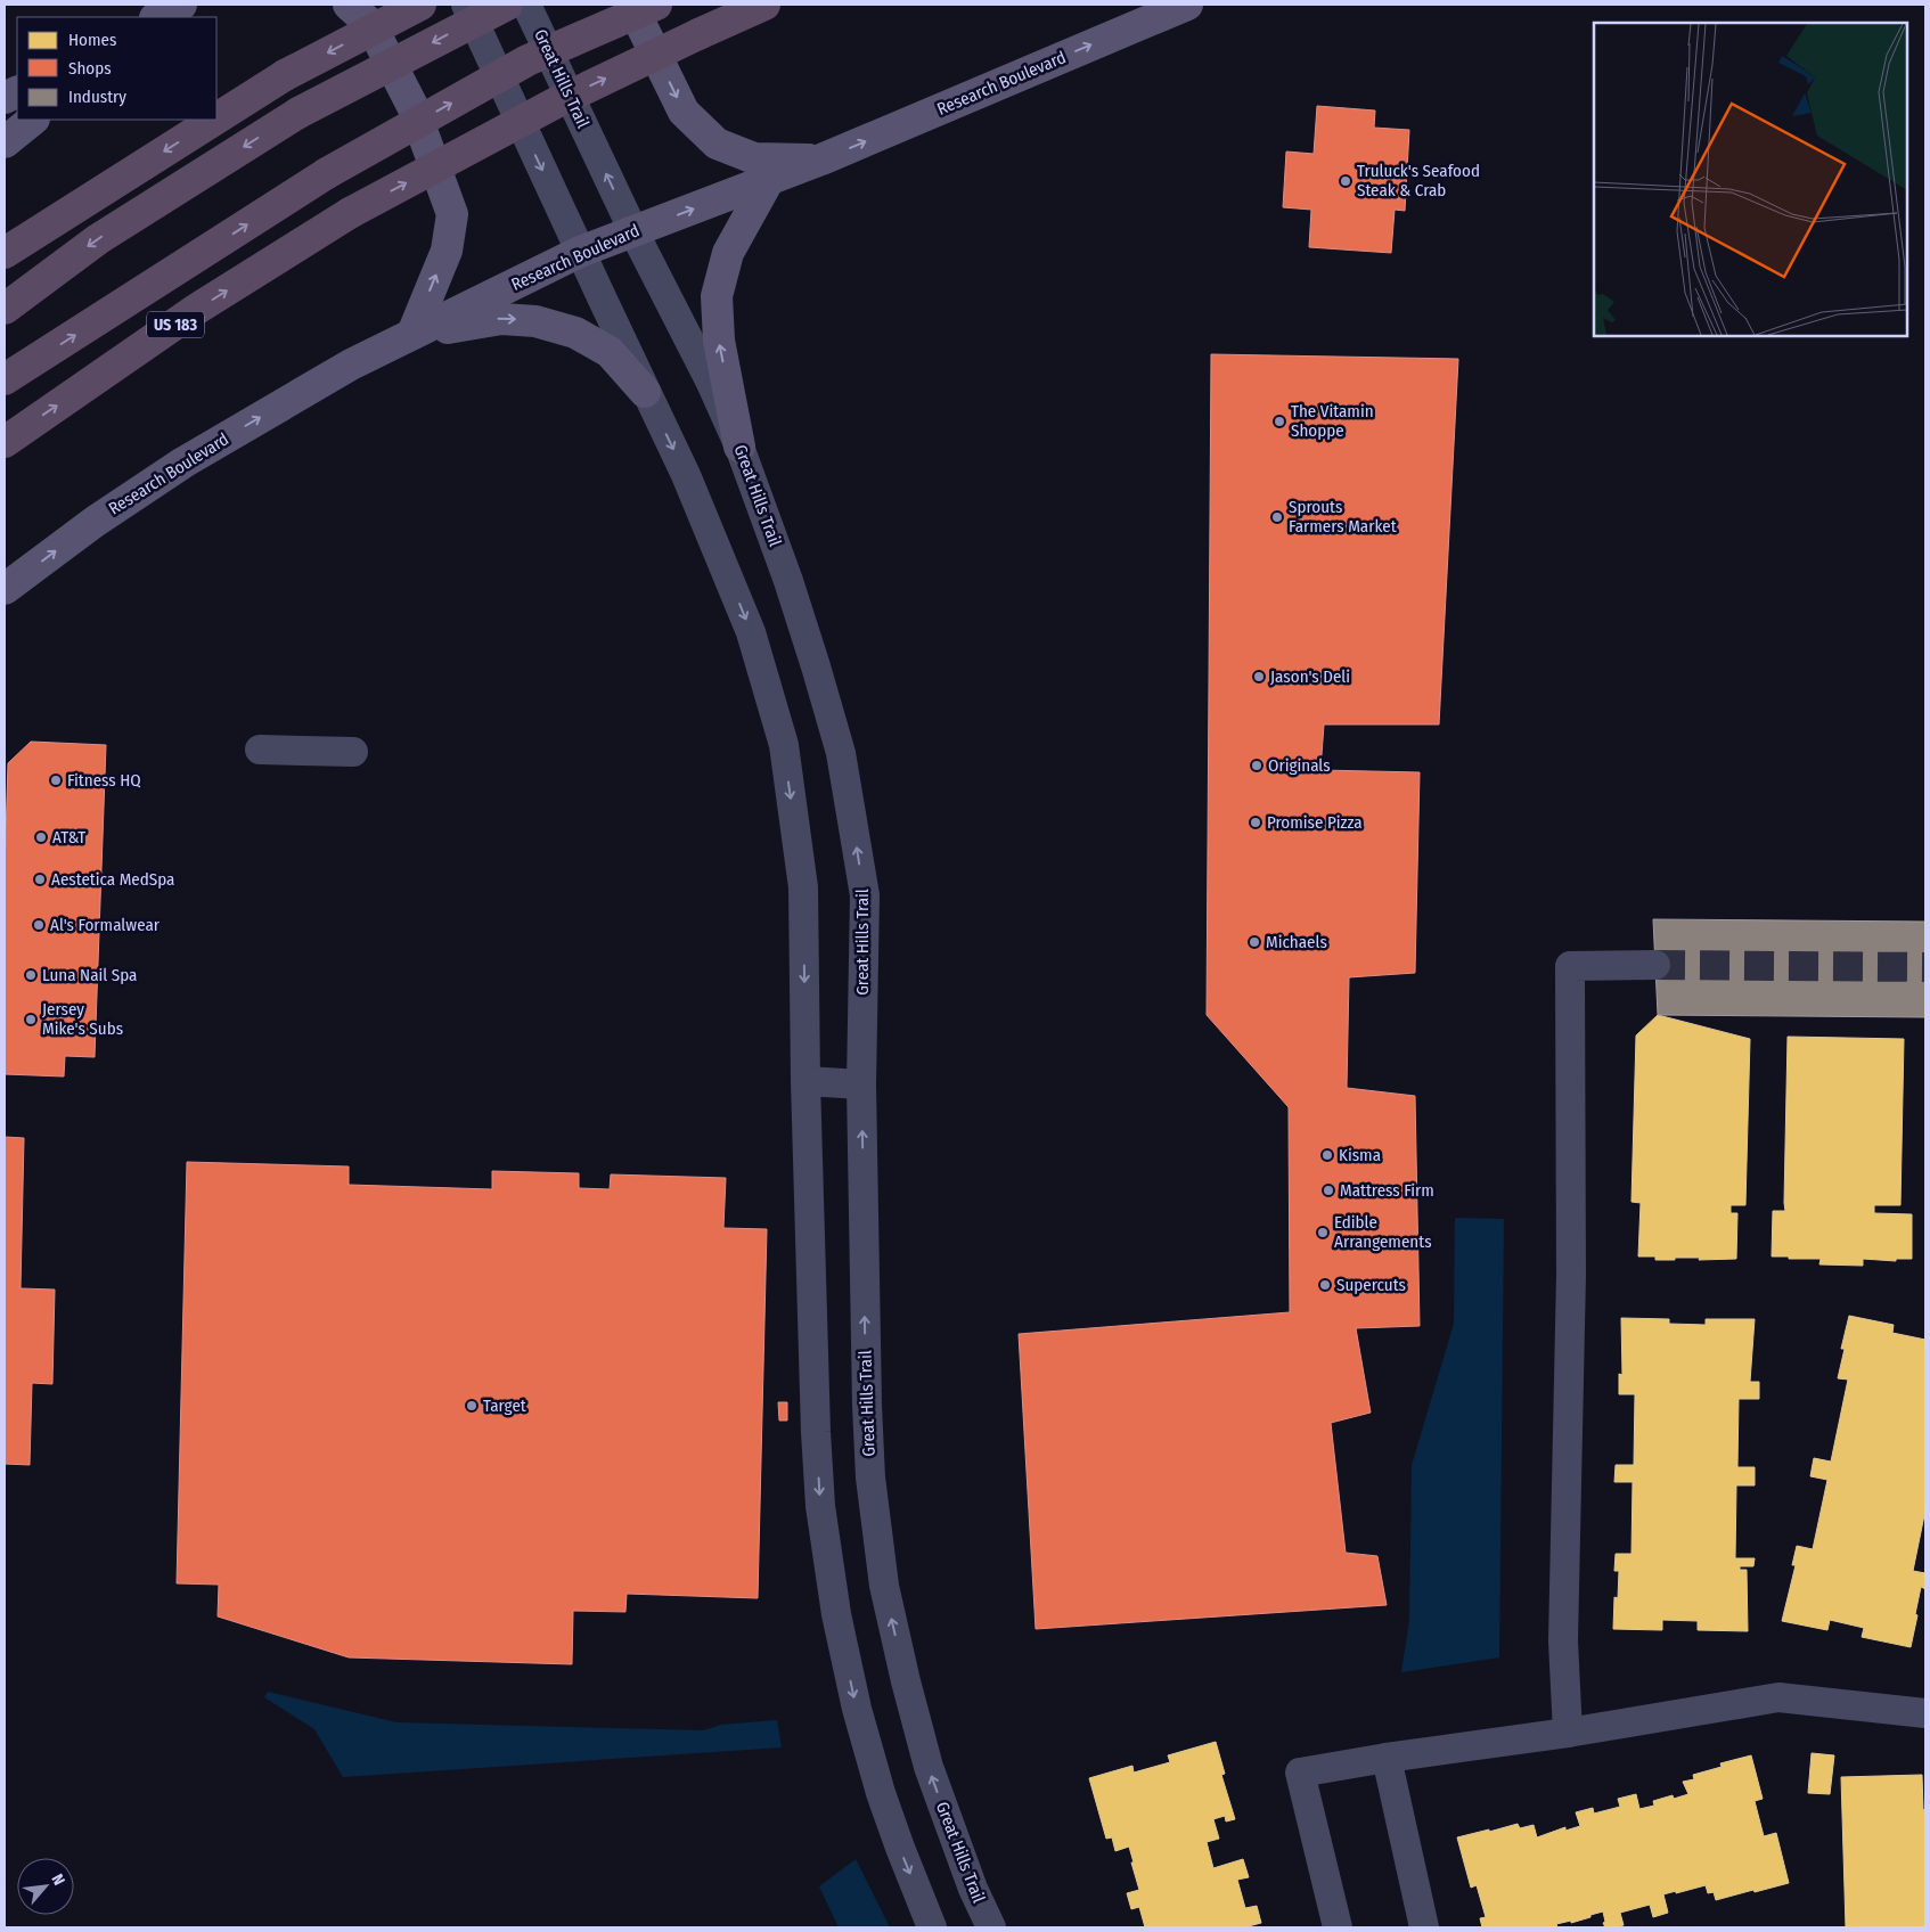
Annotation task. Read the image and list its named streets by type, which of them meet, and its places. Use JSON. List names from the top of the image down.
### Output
{
  "streets": {
    "highway": ["US 183"],
    "main road": ["Research Boulevard"],
    "street": ["Great Hills Trail"]
  },
  "crossings": [
    ["Great Hills Trail", "Research Boulevard"]
  ],
  "one_way": ["Research Boulevard"],
  "places": [
    "Truluck's Seafood Steak & Crab",
    "The Vitamin Shoppe",
    "Sprouts Farmers Market",
    "Jason's Deli",
    "Originals",
    "Fitness HQ",
    "Promise Pizza",
    "AT&T",
    "Aestetica MedSpa",
    "Al's Formalwear",
    "Michaels",
    "Luna Nail Spa",
    "Jersey Mike's Subs",
    "Kisma",
    "Mattress Firm",
    "Edible Arrangements",
    "Supercuts",
    "Target"
  ],
  "legend": ["Homes", "Shops", "Industry"],
  "north": "top right"
}
